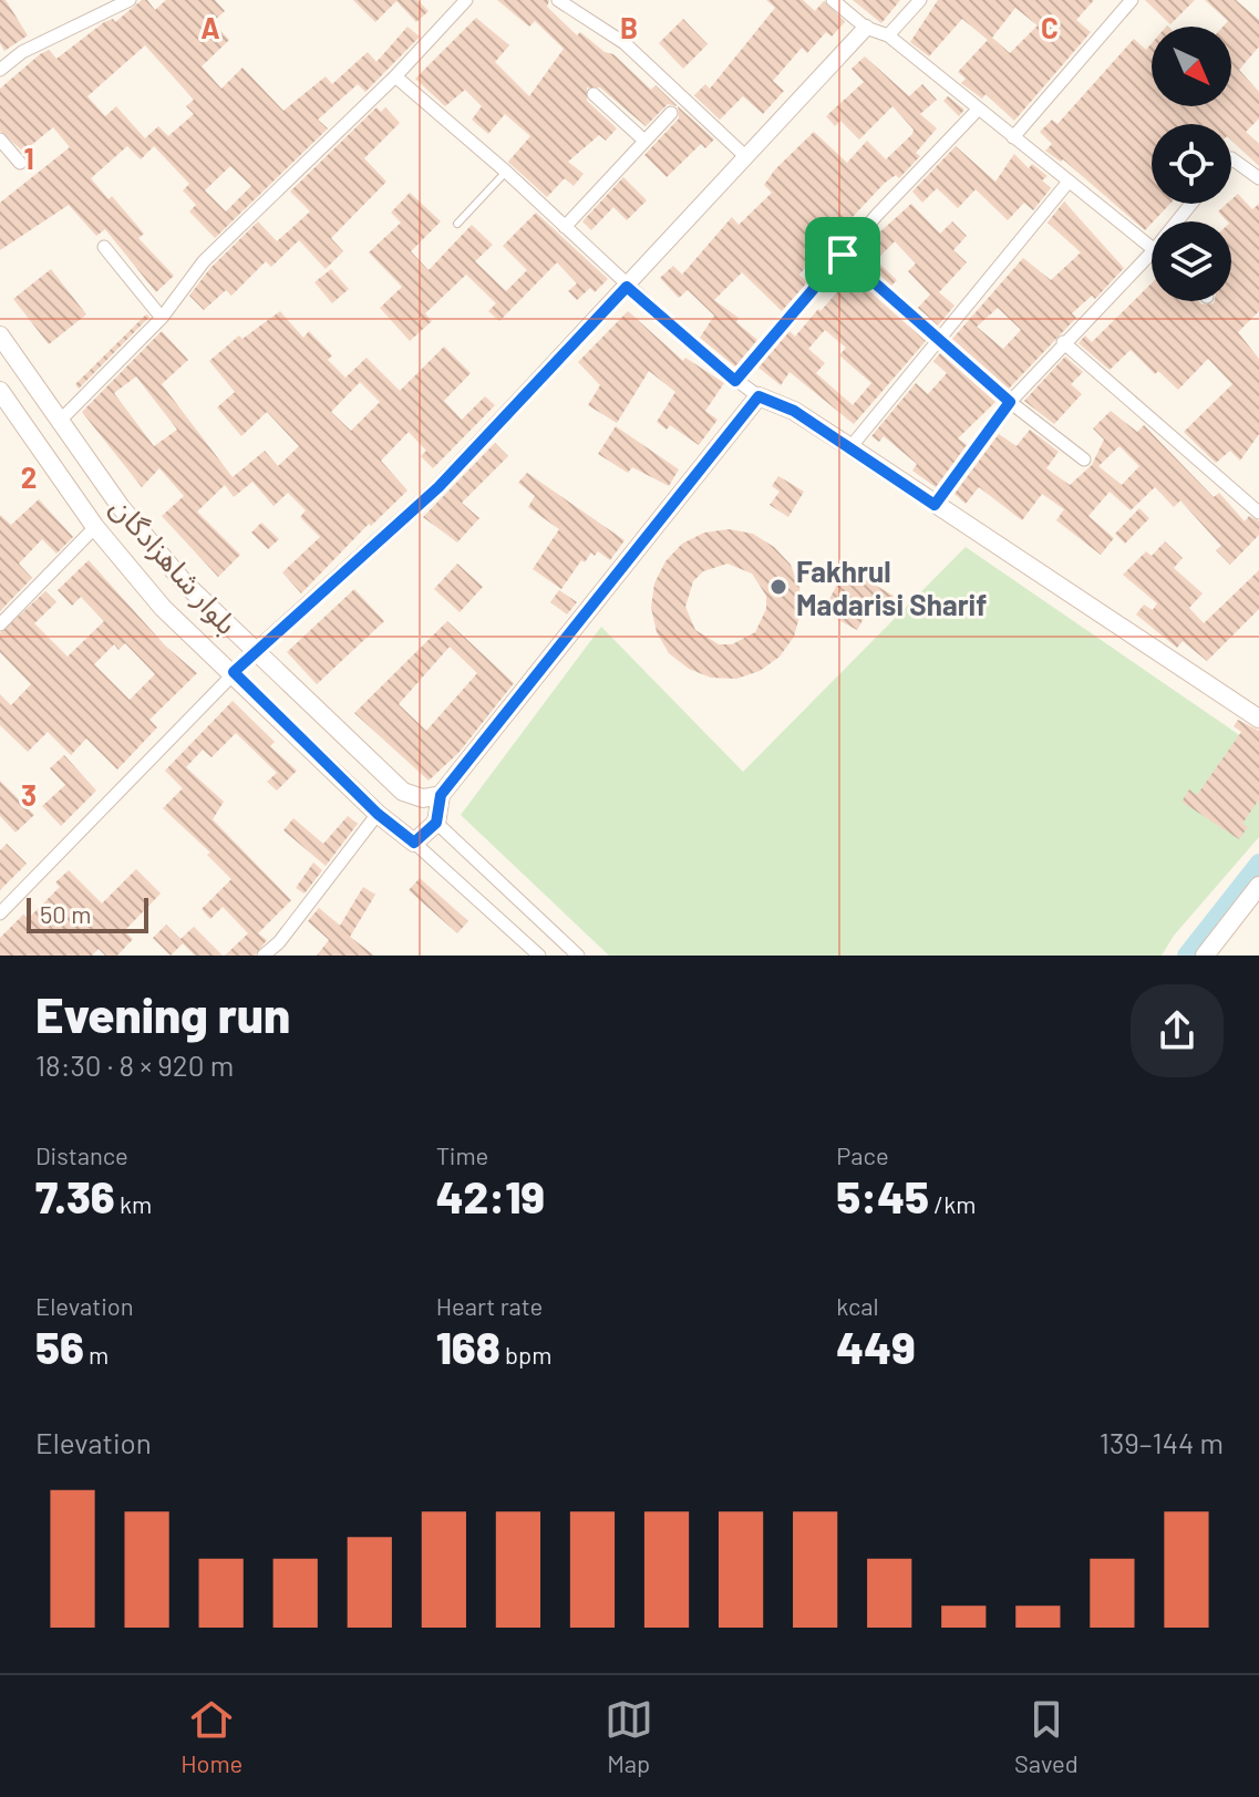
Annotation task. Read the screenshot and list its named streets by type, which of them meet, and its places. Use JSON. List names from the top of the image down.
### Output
{
  "streets": {
    "main road": ["بلوار شاهزادگان"]
  },
  "places": ["Fakhrul Madarisi Sharif"],
  "scale_bar": "50 m",
  "north": "bottom right",
  "page": {
    "scale": "50 m",
    "heading": ["Evening run", "18:30 · 8 × 920 m"],
    "stats": [
      ["Distance", "7.36 km"],
      ["Time", "42:19"],
      ["Pace", "5:45 /km"],
      ["Elevation", "56 m"],
      ["Heart rate", "168 bpm"],
      ["kcal", "449"]
    ],
    "chart": ["Elevation", "139–144 m"],
    "tabs": ["Home", "Map", "Saved"]
  },
  "grid": {
    "columns": ["A", "B", "C"],
    "rows": ["1", "2", "3"]
  }
}
